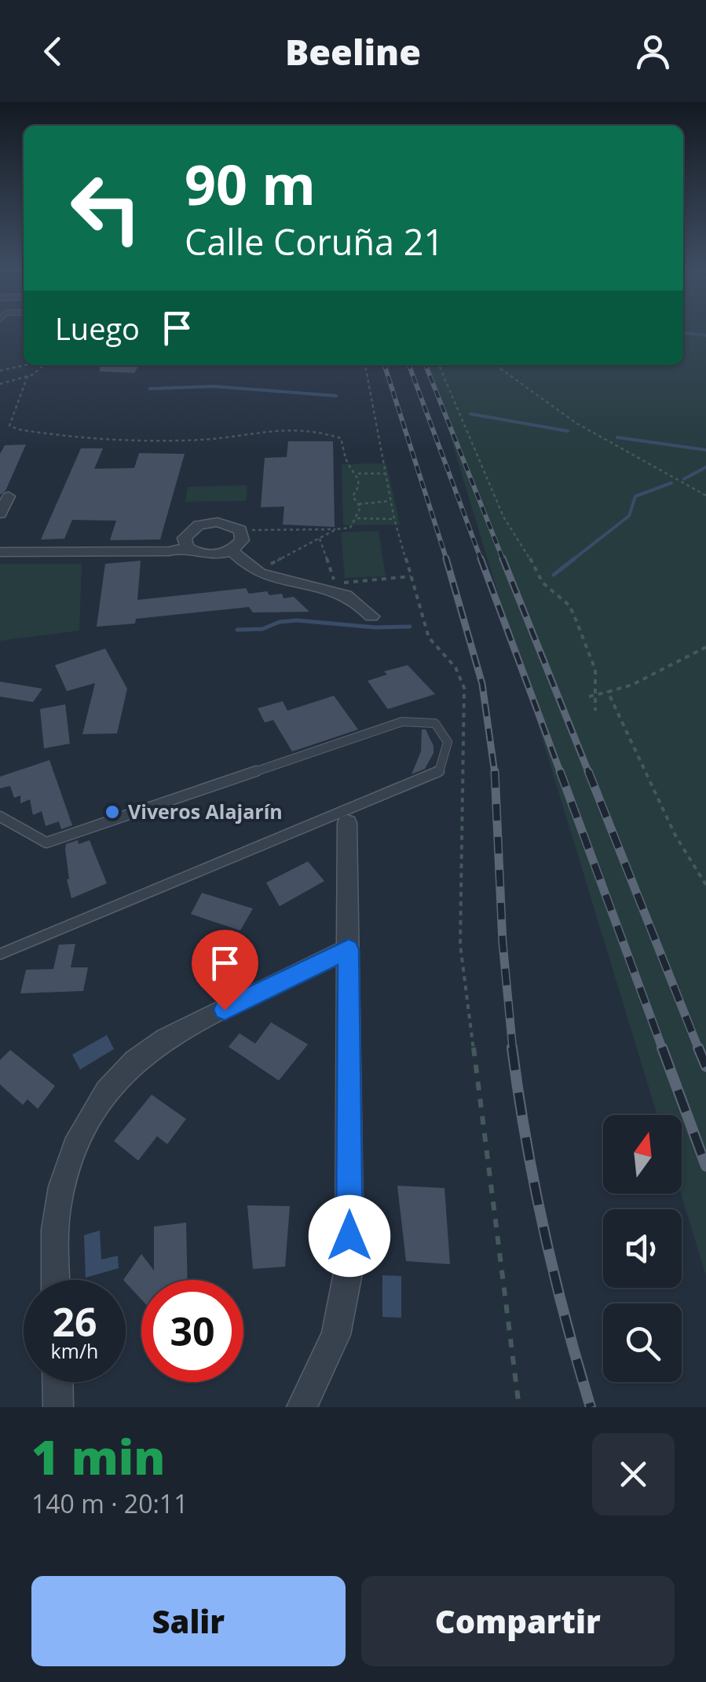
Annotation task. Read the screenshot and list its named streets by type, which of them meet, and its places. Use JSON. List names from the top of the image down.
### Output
{
  "places": ["Viveros Alajarín"],
  "north": "top",
  "page": {
    "header": "Beeline",
    "turn": ["90 m", "Calle Coruña 21"],
    "then": "Luego",
    "speed": "26 km/h",
    "limit": "30",
    "heading": ["1 min", "140 m · 20:11"],
    "buttons": ["Salir", "Compartir"]
  }
}
